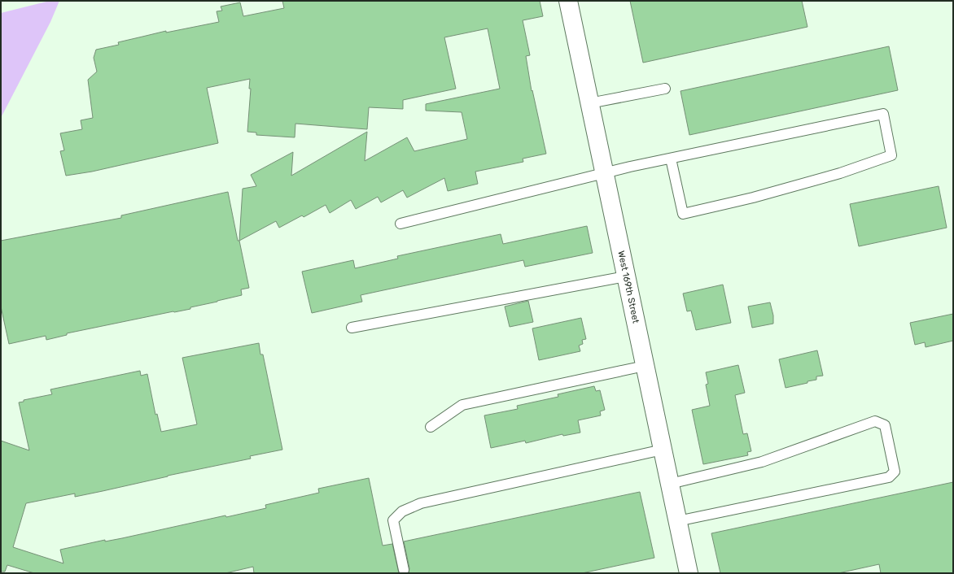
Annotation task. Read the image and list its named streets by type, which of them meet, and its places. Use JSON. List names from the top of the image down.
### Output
{
  "streets": {
    "street": ["West 169th Street"]
  }
}
